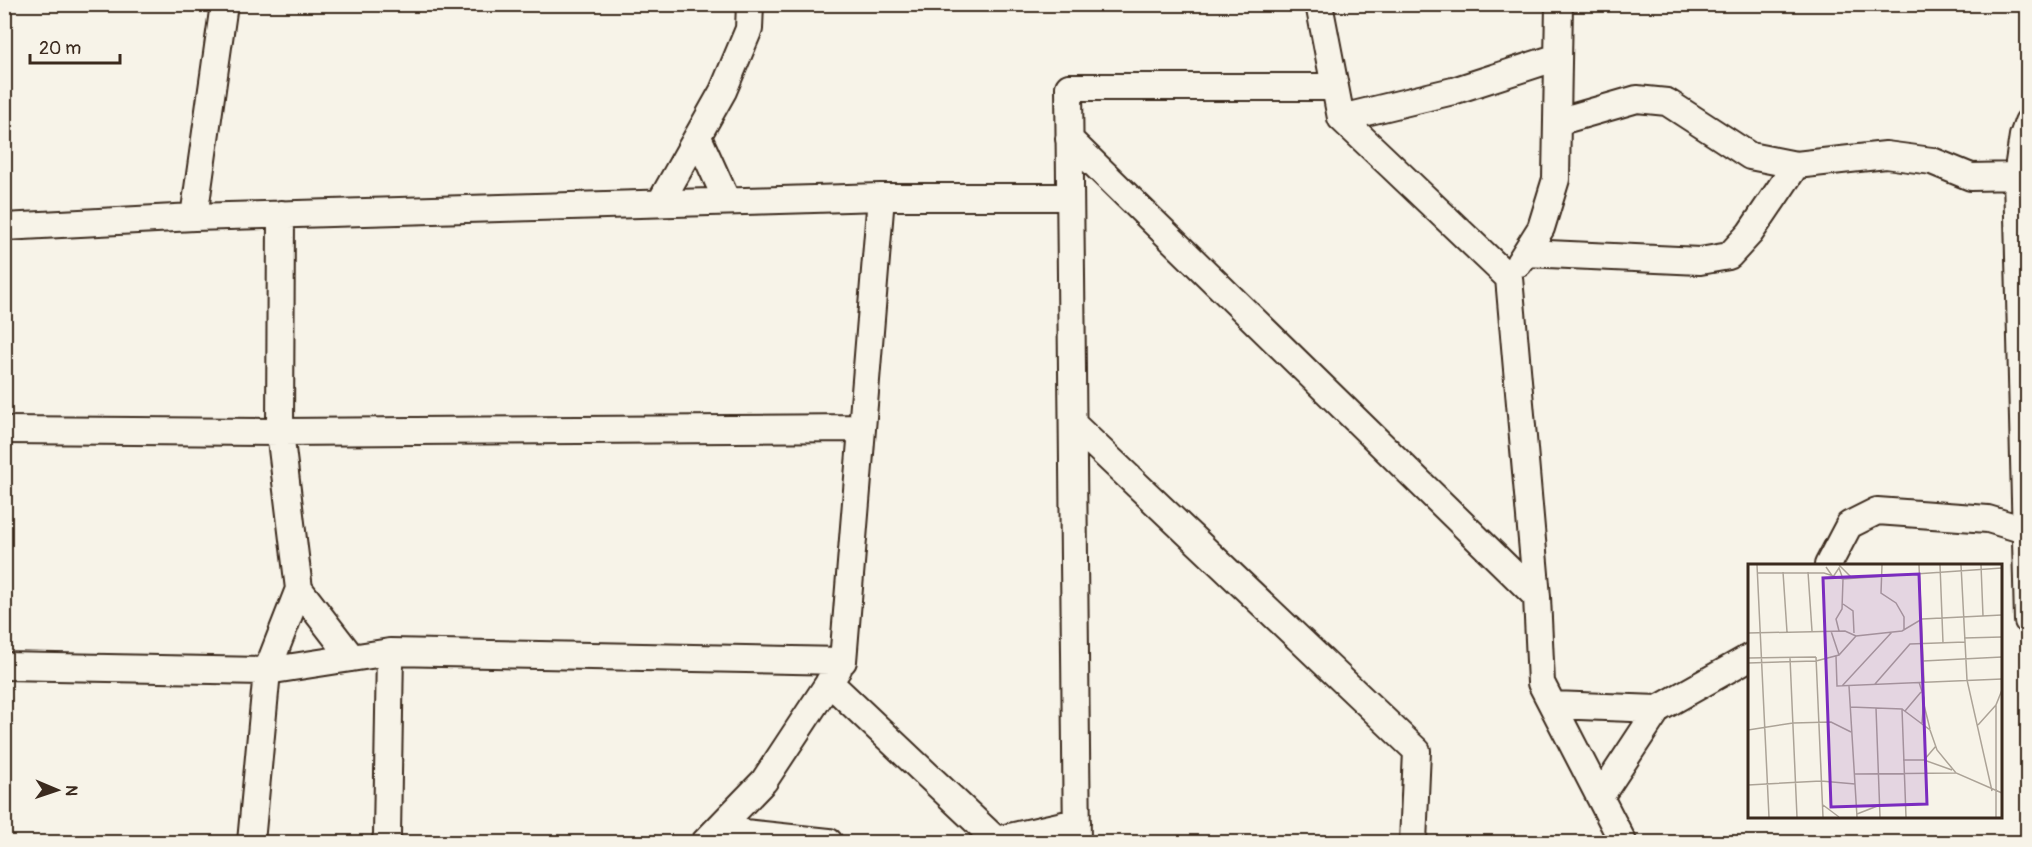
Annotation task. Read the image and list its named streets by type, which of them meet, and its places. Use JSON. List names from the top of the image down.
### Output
{
  "scale_bar": "20 m",
  "north": "right"
}
